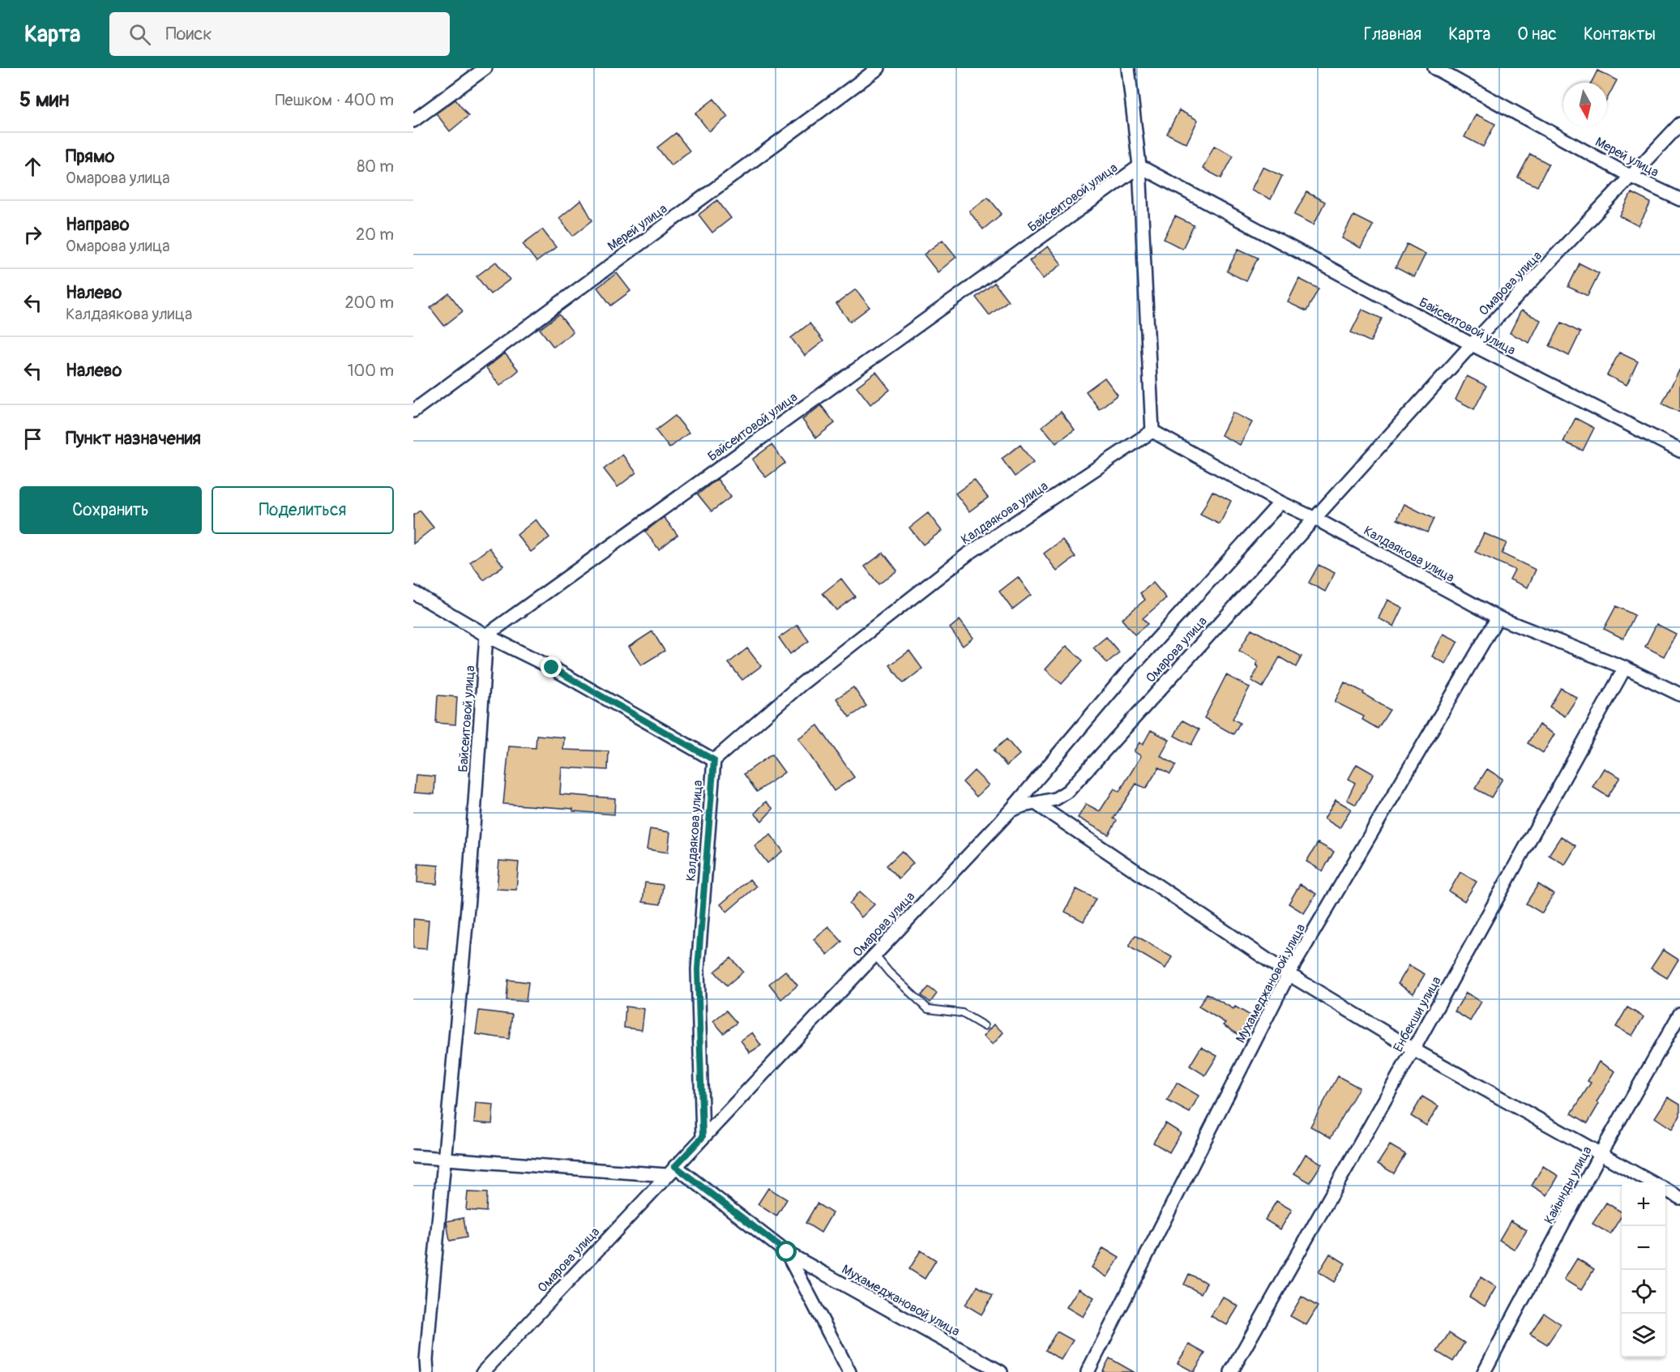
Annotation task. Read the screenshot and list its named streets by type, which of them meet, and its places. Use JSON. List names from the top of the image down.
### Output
{
  "streets": {
    "street": [
      "Мерей улица",
      "Байсеитовой улица",
      "Омарова улица",
      "Калдаякова улица",
      "Мухамеджановой улица",
      "Енбекши улица",
      "Кайынды улица"
    ]
  },
  "crossings": [
    ["Мерей улица", "Омарова улица"],
    ["Байсеитовой улица", "Омарова улица"],
    ["Омарова улица", "Калдаякова улица"],
    ["Калдаякова улица", "Мухамеджановой улица"],
    ["Калдаякова улица", "Енбекши улица"]
  ],
  "north": "bottom",
  "page": {
    "header": "Карта",
    "search": "Поиск",
    "nav": [
      "Главная",
      "Карта",
      "О нас",
      "Контакты"
    ],
    "heading": ["5 мин", "Пешком · 400 m"],
    "list": [
      ["Прямо", "Омарова улица", "80 m"],
      ["Направо", "Омарова улица", "20 m"],
      ["Налево", "Калдаякова улица", "200 m"],
      ["Налево", "100 m"],
      "Пункт назначения"
    ],
    "buttons": ["Сохранить", "Поделиться"],
    "map_buttons": ["+", "−"]
  }
}
